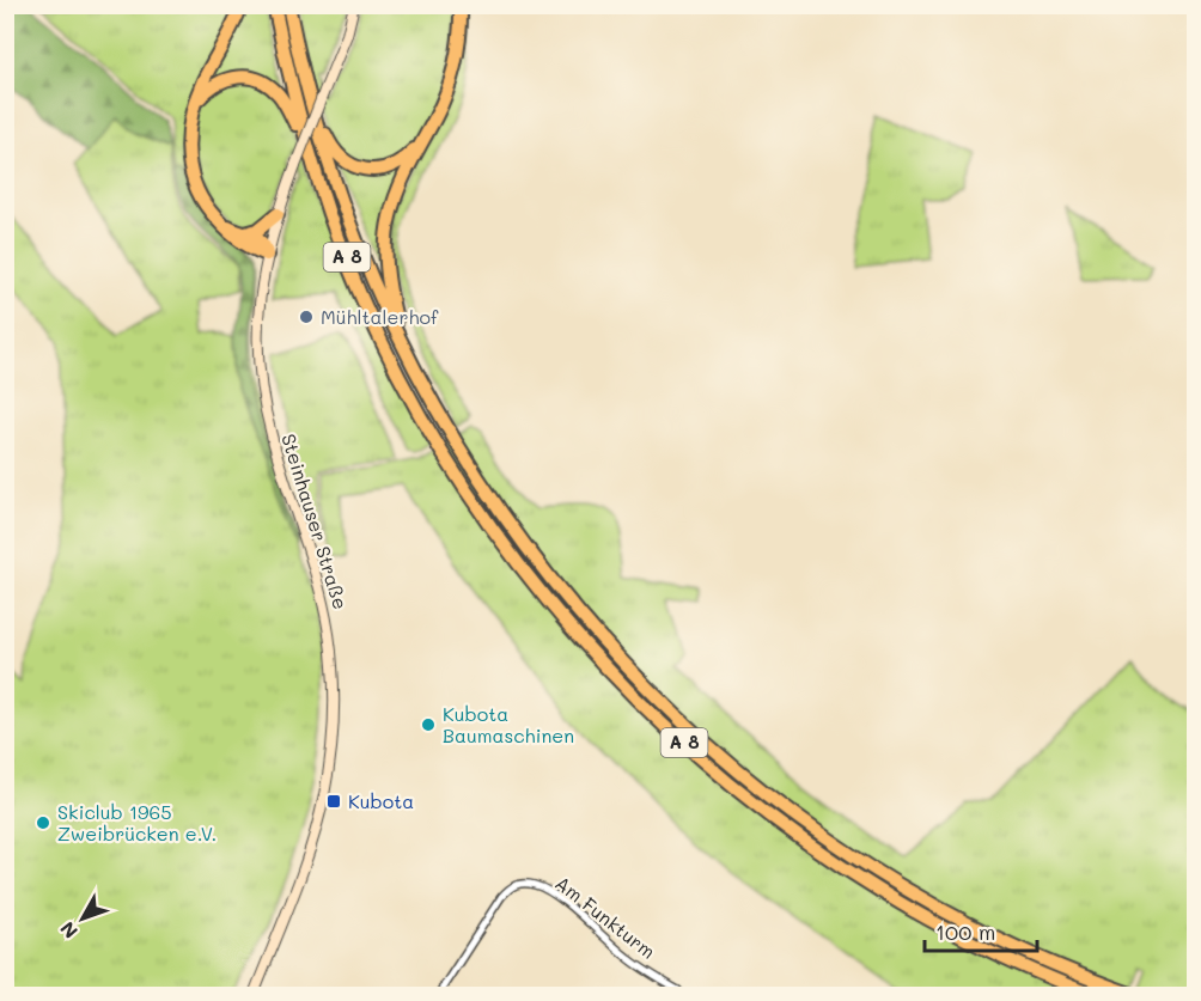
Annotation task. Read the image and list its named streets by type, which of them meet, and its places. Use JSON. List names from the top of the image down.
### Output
{
  "streets": {
    "highway": ["A 8"],
    "main road": ["Steinhauser Straße"],
    "street": ["Am Funkturm"]
  },
  "places": {
    "other": ["Mühltalerhof", "Kubota Baumaschinen", "Skiclub 1965 Zweibrücken e.V."],
    "transit": ["Kubota"]
  },
  "scale_bar": "100 m",
  "north": "bottom left"
}
